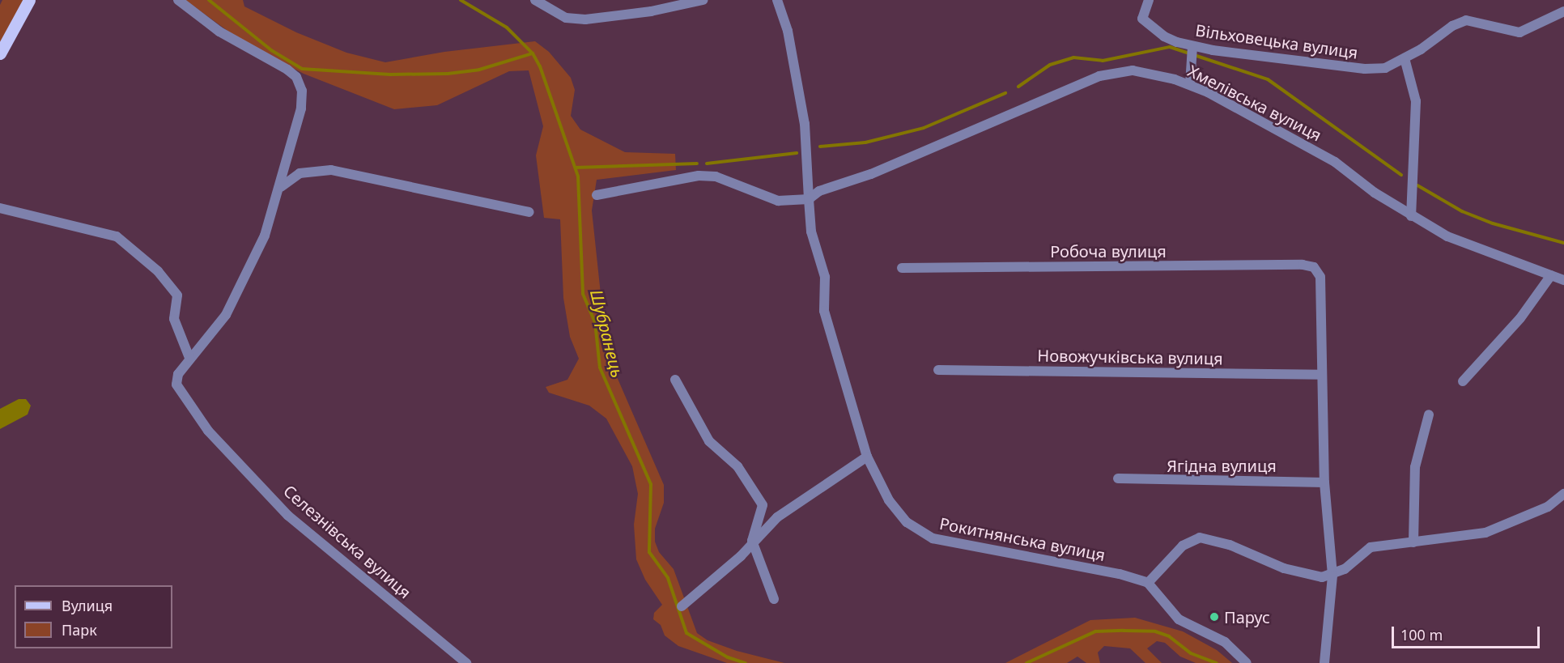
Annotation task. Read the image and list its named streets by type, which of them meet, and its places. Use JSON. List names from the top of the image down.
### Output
{
  "streets": {
    "street": [
      "Вільховецька вулиця",
      "Хмелівська вулиця",
      "Робоча вулиця",
      "Новожучківська вулиця",
      "Ягідна вулиця",
      "Рокитнянська вулиця",
      "Селезнівська вулиця"
    ]
  },
  "crossings": [
    ["Хмелівська вулиця", "Рокитнянська вулиця"],
    ["Робоча вулиця", "Новожучківська вулиця"]
  ],
  "water": ["Шубранець"],
  "places": ["Парус"],
  "legend": ["Вулиця", "Парк"],
  "scale_bar": "100 m"
}
